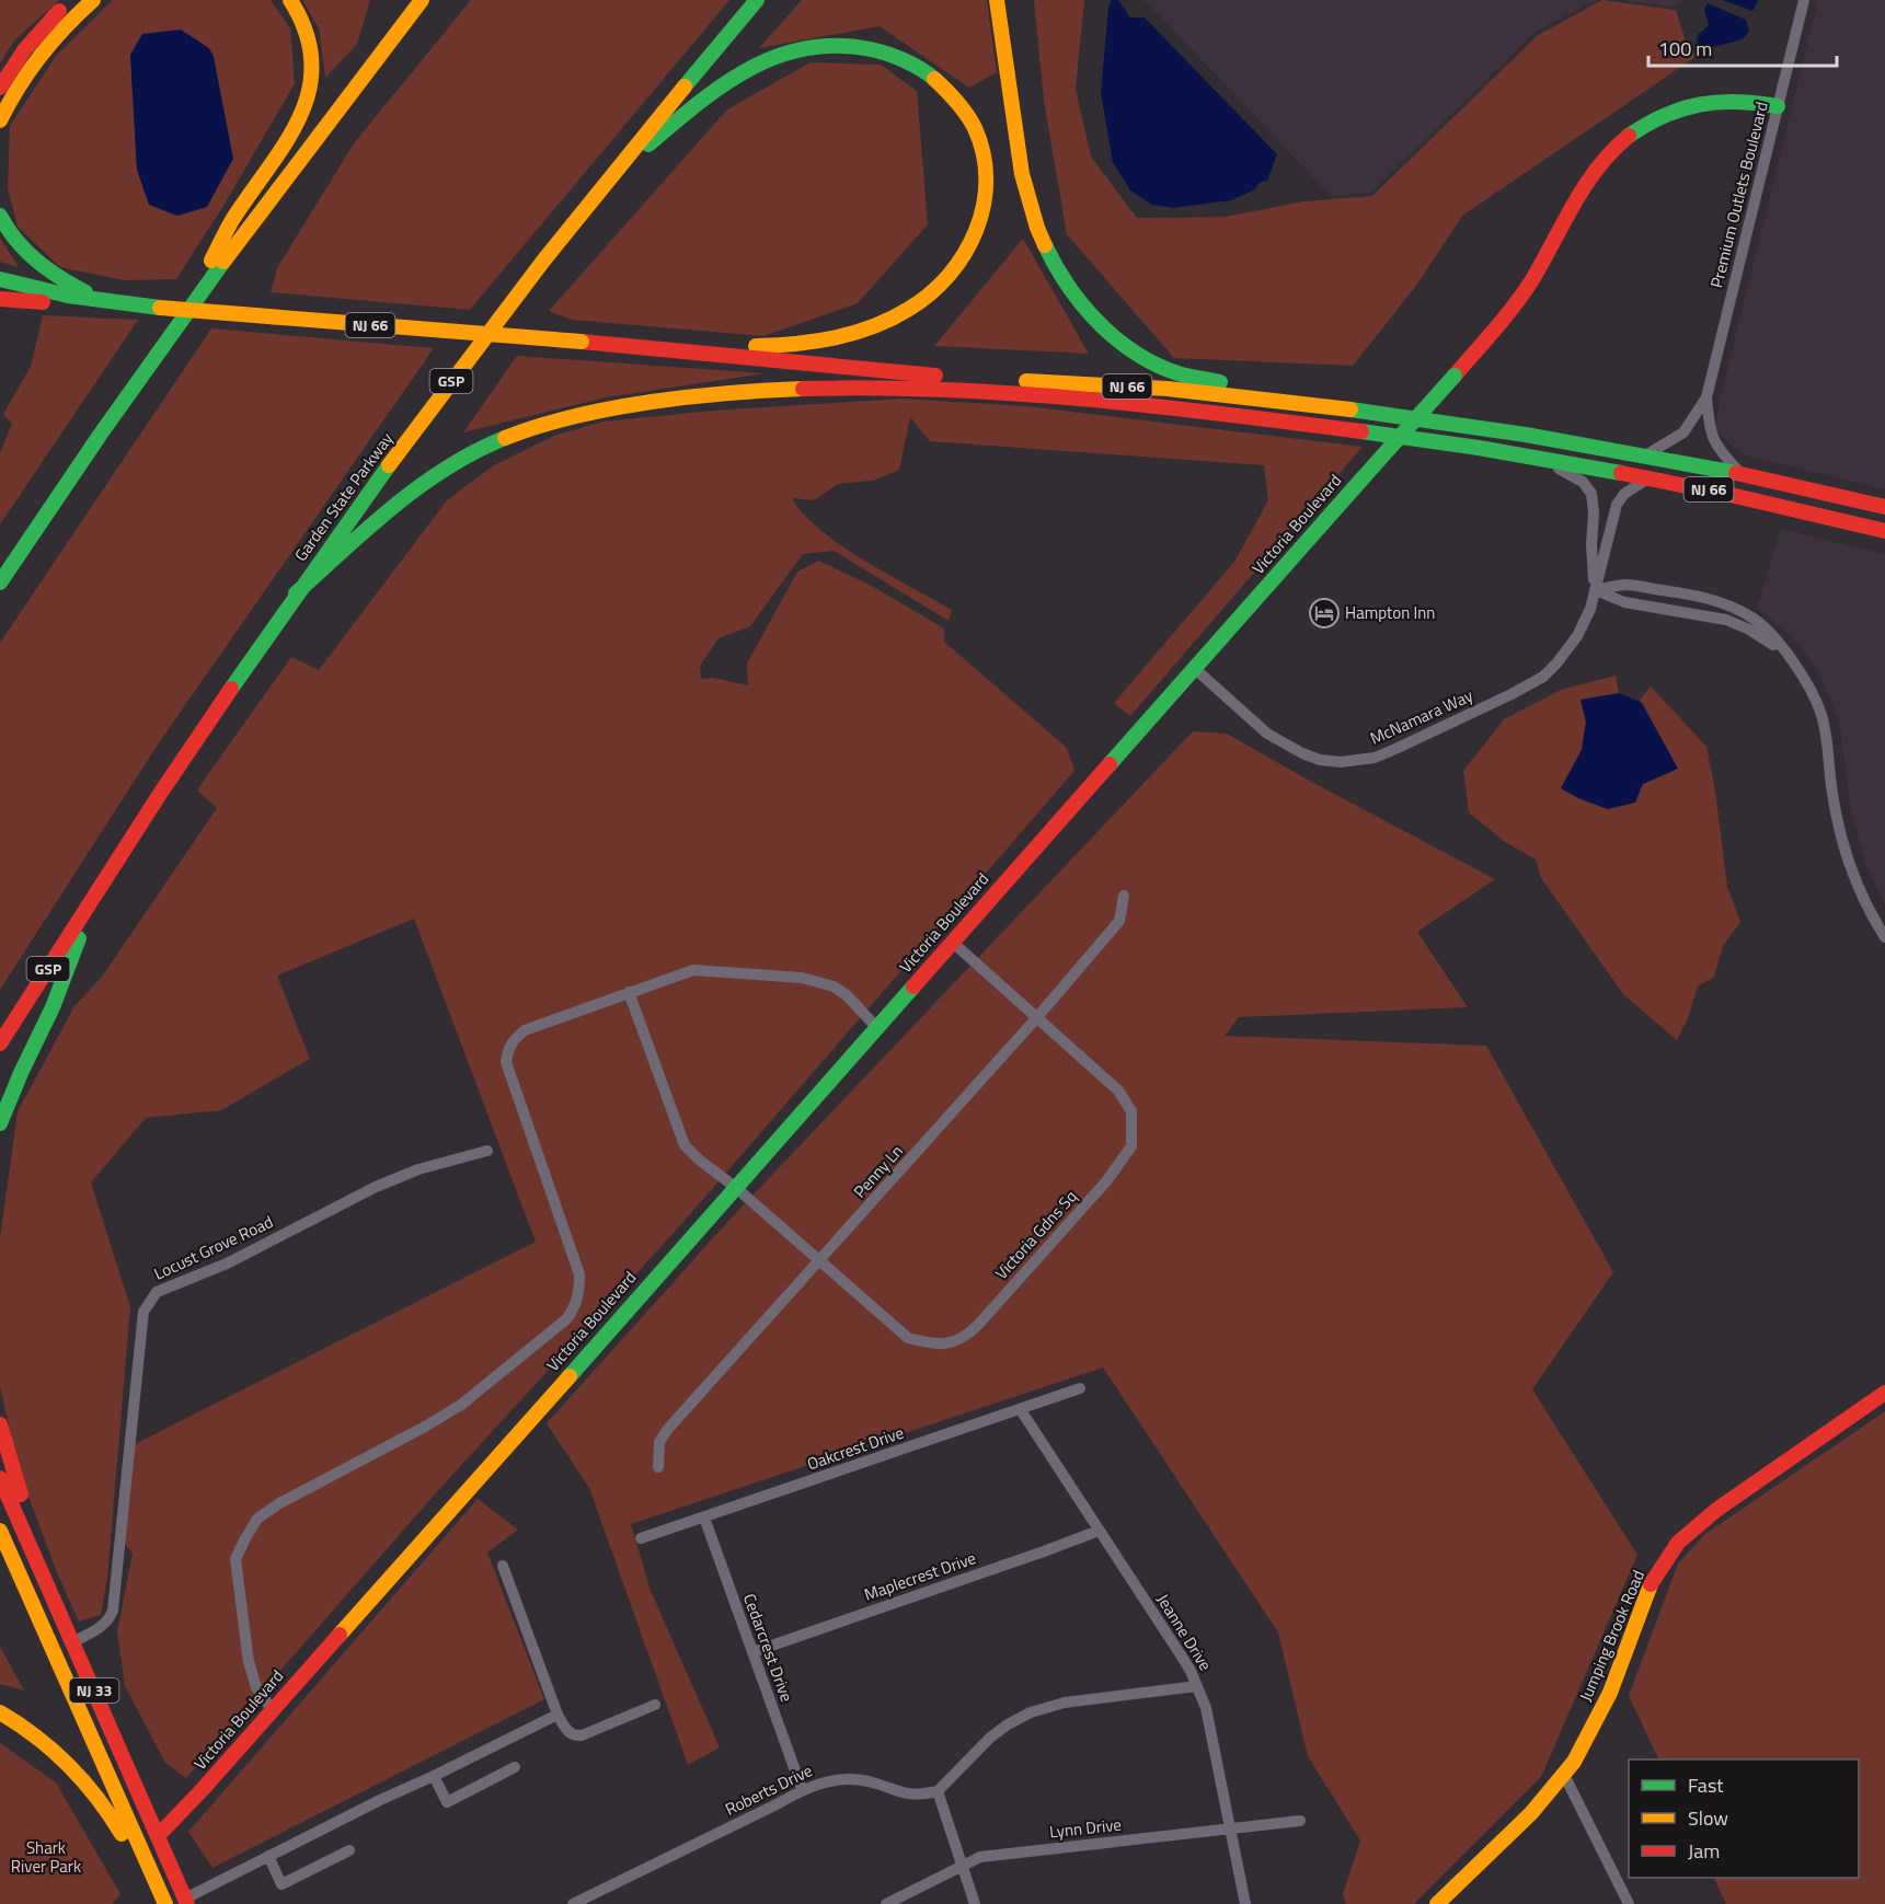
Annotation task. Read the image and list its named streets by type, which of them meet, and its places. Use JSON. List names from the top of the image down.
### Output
{
  "streets": {
    "main road": [
      "NJ 66",
      "GSP",
      "Garden State Parkway",
      "Victoria Boulevard",
      "Jumping Brook Road",
      "NJ 33"
    ],
    "street": [
      "Premium Outlets Boulevard",
      "McNamara Way",
      "Penny Ln",
      "Victoria Gdns Sq",
      "Locust Grove Road",
      "Oakcrest Drive",
      "Maplecrest Drive",
      "Jeanne Drive",
      "Cedarcrest Drive",
      "Roberts Drive",
      "Lynn Drive"
    ]
  },
  "crossings": [
    ["Premium Outlets Boulevard", "NJ 66"],
    ["Premium Outlets Boulevard", "Victoria Boulevard"],
    ["NJ 66", "McNamara Way"],
    ["Victoria Boulevard", "McNamara Way"],
    ["Victoria Boulevard", "Victoria Gdns Sq"],
    ["Victoria Boulevard", "NJ 33"],
    ["Penny Ln", "Victoria Gdns Sq"],
    ["Locust Grove Road", "NJ 33"],
    ["Oakcrest Drive", "Jeanne Drive"],
    ["Oakcrest Drive", "Cedarcrest Drive"],
    ["Maplecrest Drive", "Jeanne Drive"],
    ["Maplecrest Drive", "Cedarcrest Drive"],
    ["Jeanne Drive", "Lynn Drive"],
    ["Cedarcrest Drive", "Roberts Drive"]
  ],
  "parks": ["Shark River Park"],
  "places": {
    "hotel": ["Hampton Inn"]
  },
  "legend": ["Fast", "Slow", "Jam"],
  "scale_bar": "100 m"
}
